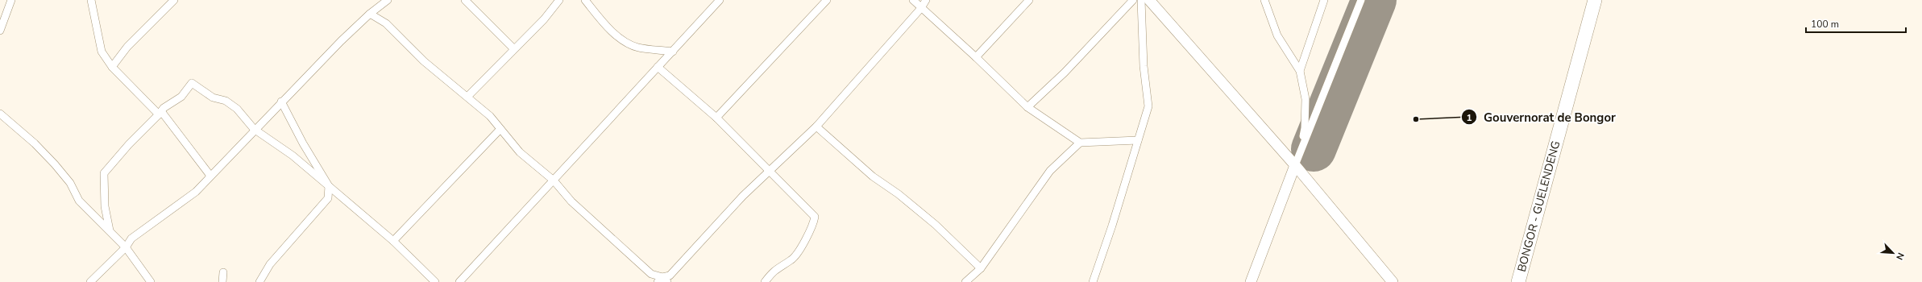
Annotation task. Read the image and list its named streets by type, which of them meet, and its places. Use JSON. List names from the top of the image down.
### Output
{
  "streets": {
    "highway": ["BONGOR - GUELENDENG"]
  },
  "places": ["Gouvernorat de Bongor"],
  "scale_bar": "100 m",
  "north": "bottom right"
}
